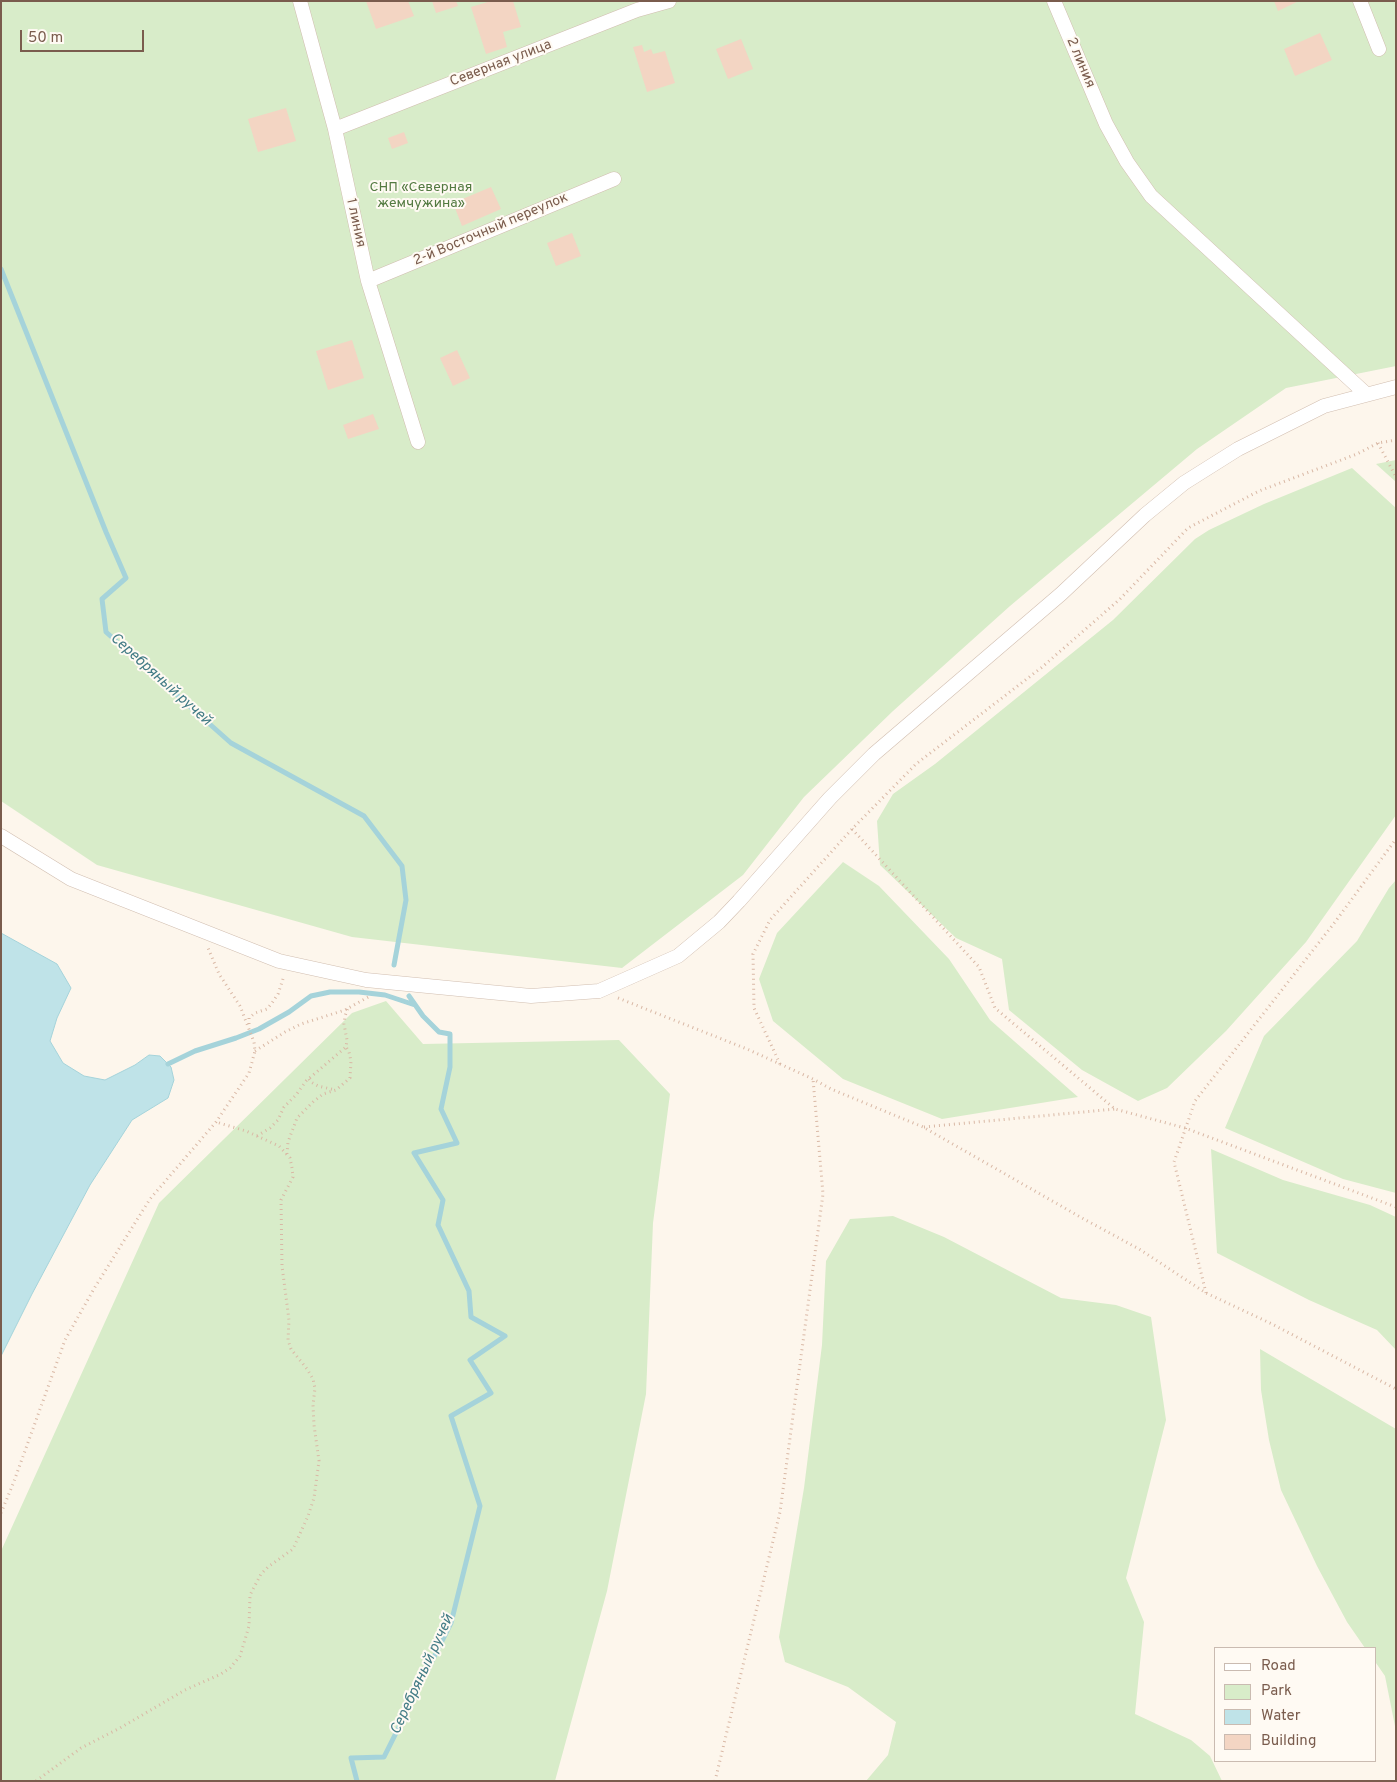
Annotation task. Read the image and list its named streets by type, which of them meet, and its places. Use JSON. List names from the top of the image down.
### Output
{
  "streets": {
    "street": [
      "2 линия",
      "Северная улица",
      "1 линия",
      "2-й Восточный переулок"
    ]
  },
  "crossings": [
    ["Северная улица", "1 линия"],
    ["1 линия", "2-й Восточный переулок"]
  ],
  "water": ["Серебряный ручей"],
  "parks": ["СНП «Северная жемчужина»"],
  "legend": [
    "Road",
    "Park",
    "Water",
    "Building"
  ],
  "scale_bar": "50 m"
}
